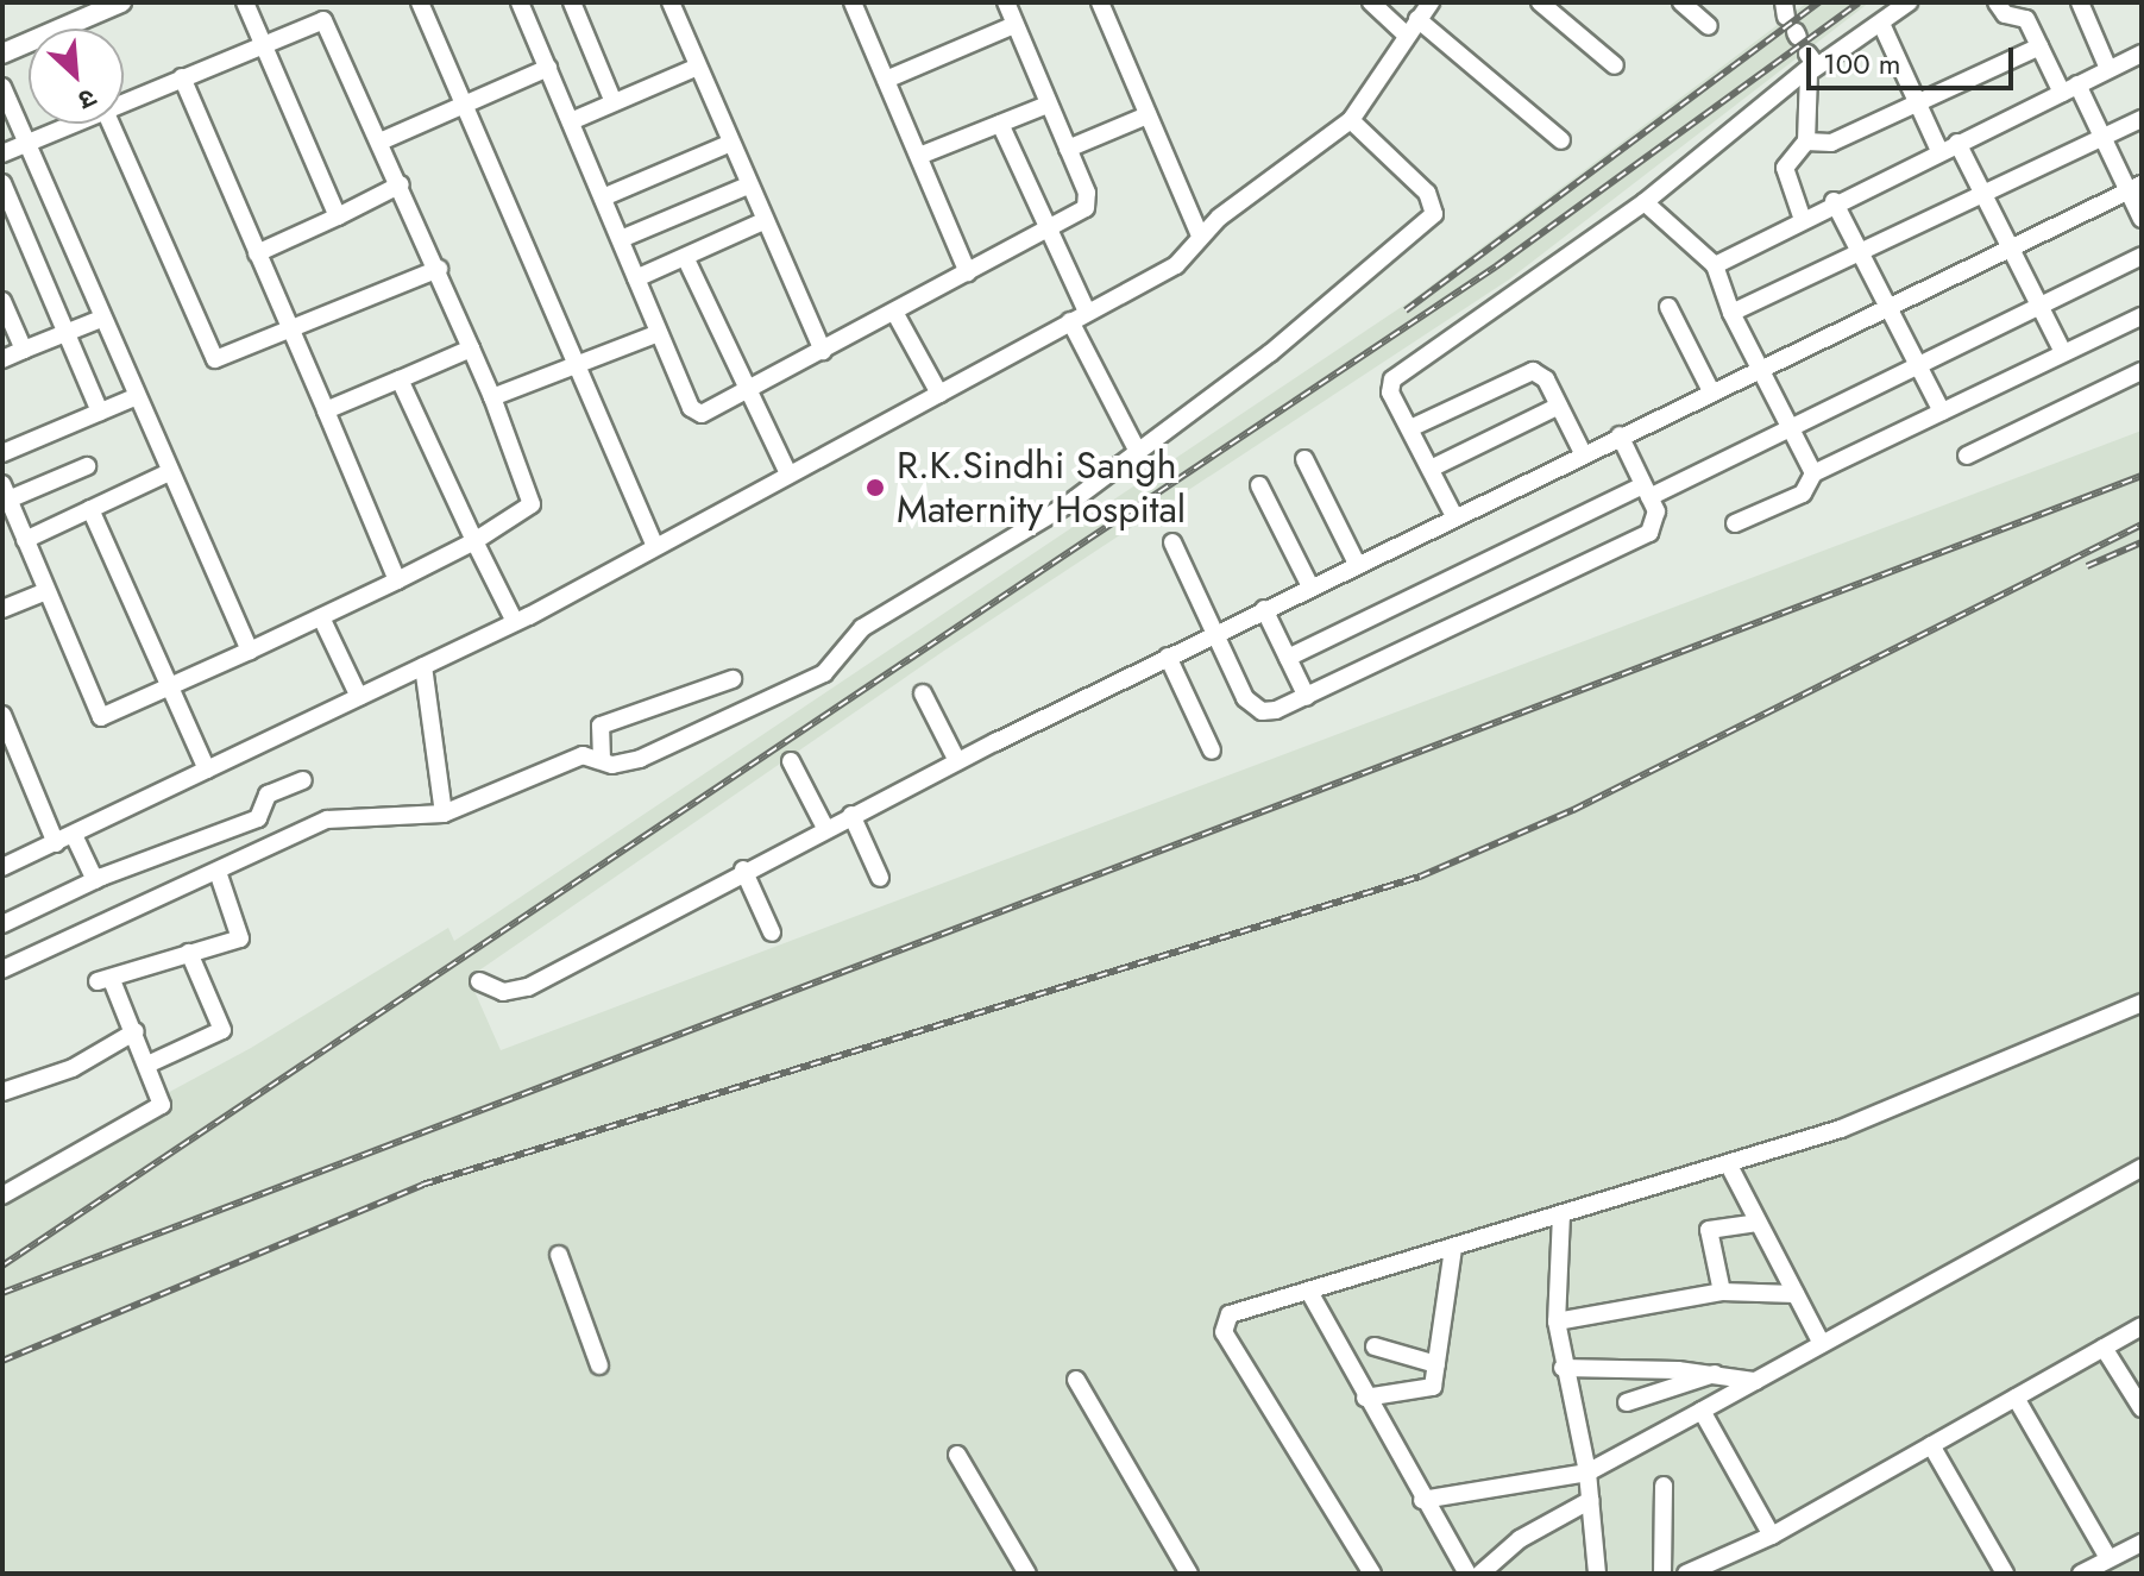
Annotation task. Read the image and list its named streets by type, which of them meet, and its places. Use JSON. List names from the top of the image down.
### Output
{
  "places": ["R.K.Sindhi Sangh Maternity Hospital"],
  "scale_bar": "100 m",
  "north": "bottom right"
}
